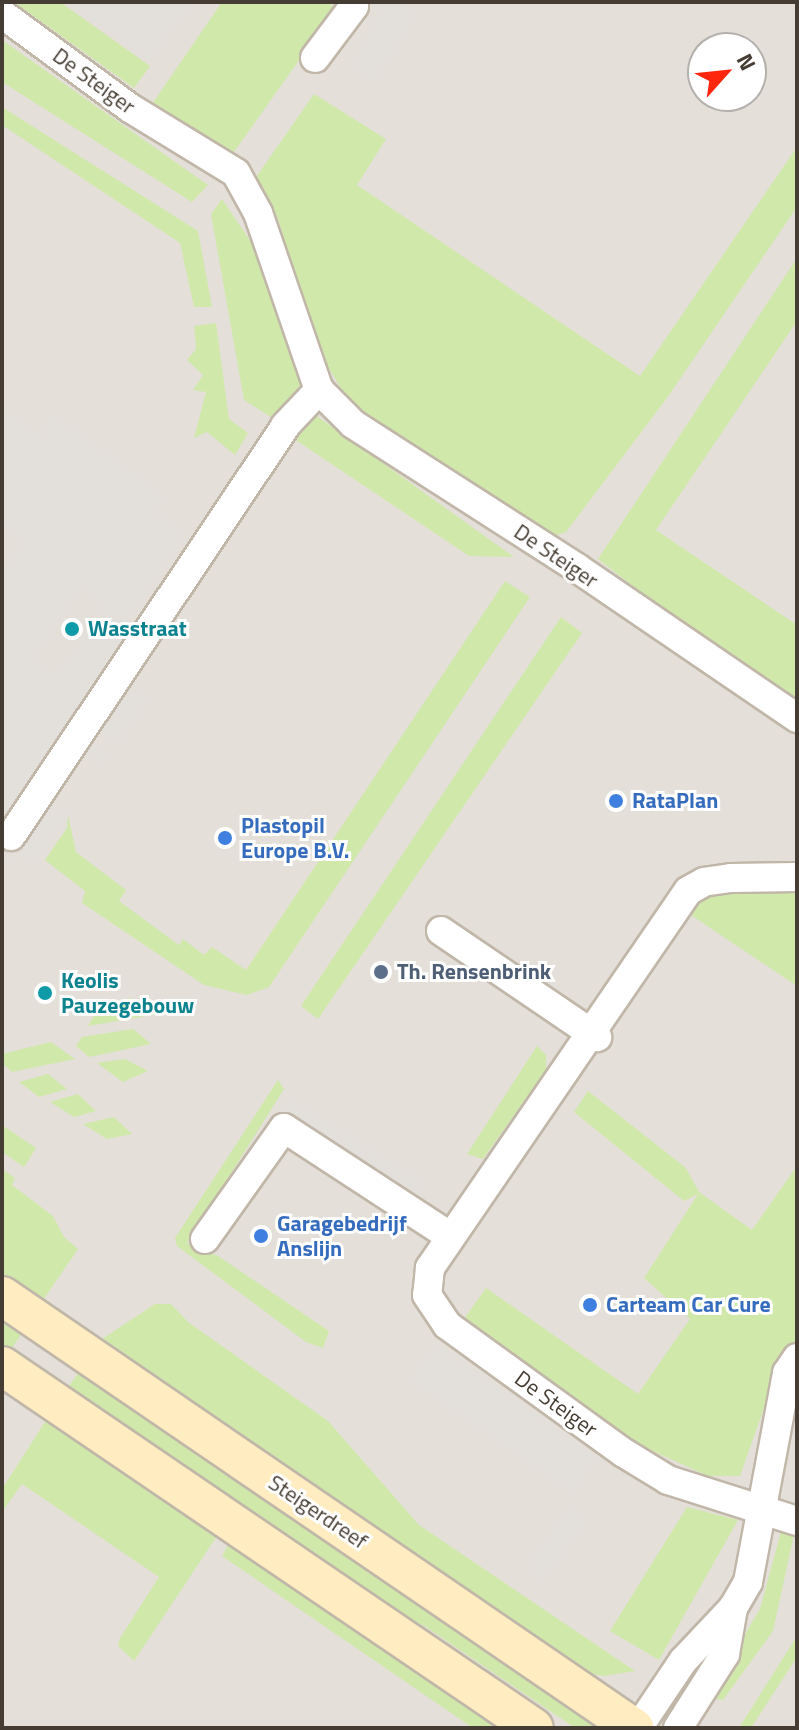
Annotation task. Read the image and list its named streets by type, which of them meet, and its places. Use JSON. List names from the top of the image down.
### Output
{
  "streets": {
    "main road": ["Steigerdreef"],
    "street": ["De Steiger"]
  },
  "places": [
    "Wasstraat",
    "RataPlan",
    "Plastopil Europe B.V.",
    "Th. Rensenbrink",
    "Keolis Pauzegebouw",
    "Garagebedrijf Anslijn",
    "Carteam Car Cure"
  ],
  "north": "top right"
}
